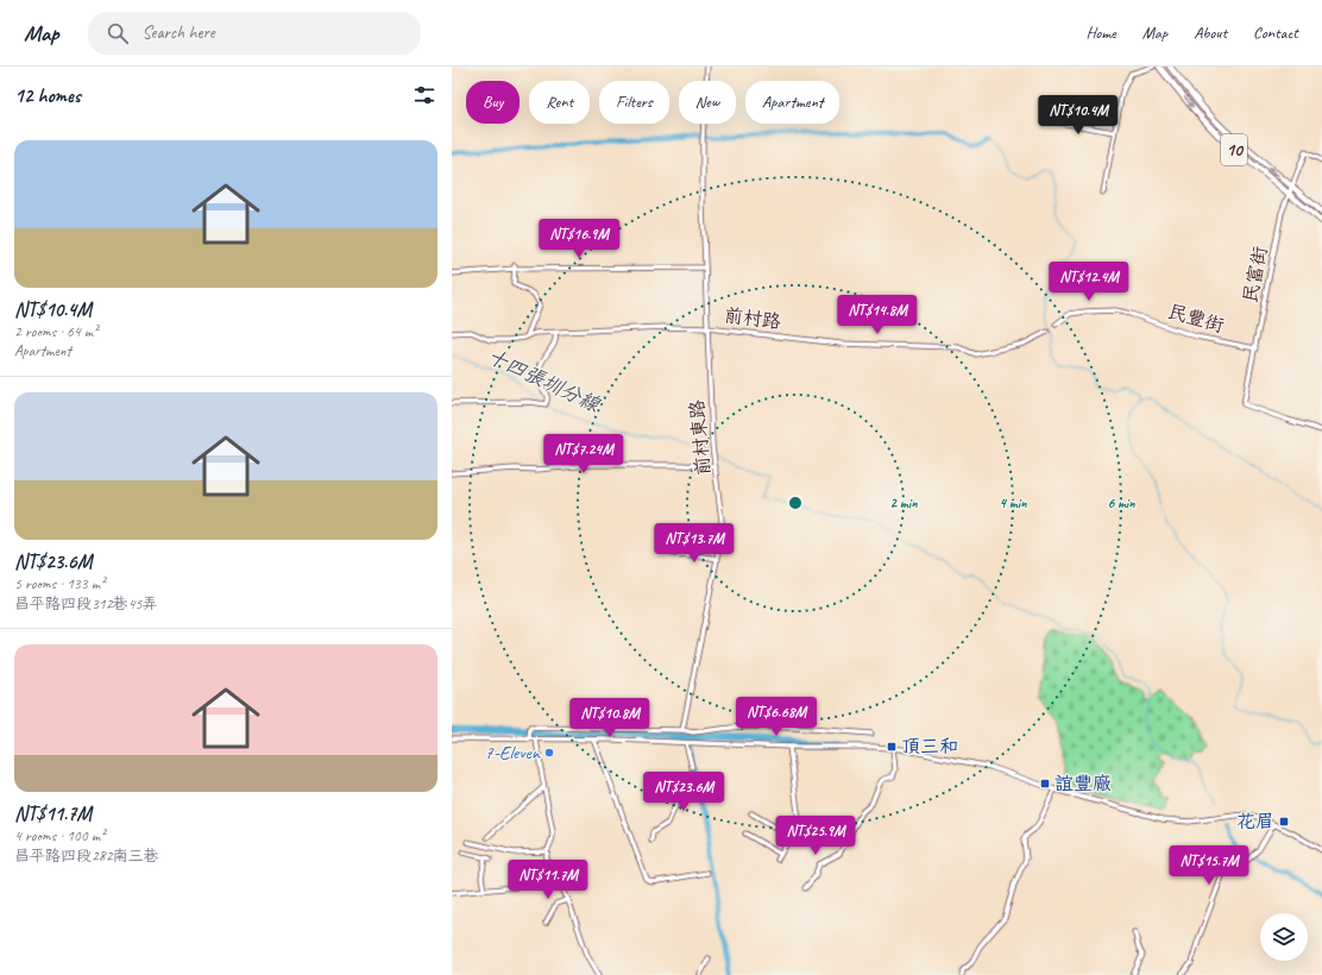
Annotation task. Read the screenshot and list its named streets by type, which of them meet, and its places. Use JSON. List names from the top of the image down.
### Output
{
  "streets": {
    "main road": ["10"],
    "street": [
      "民富街",
      "前村路",
      "民豐街",
      "前村東路"
    ]
  },
  "crossings": [
    ["10", "民富街"],
    ["民富街", "民豐街"],
    ["前村路", "前村東路"]
  ],
  "water": ["十四張圳分線"],
  "places": {
    "transit": ["頂三和", "誼豐廠", "花眉"],
    "other": ["7-Eleven"]
  },
  "page": {
    "header": "Map",
    "search": "Search here",
    "nav": [
      "Home",
      "Map",
      "About",
      "Contact"
    ],
    "heading": "12 homes",
    "chip": [
      "Buy",
      "Rent",
      "Filters",
      "New",
      "Apartment"
    ],
    "price": [
      "NT$10.4M",
      "NT$16.9M",
      "NT$12.4M",
      "NT$14.8M",
      "NT$7.24M",
      "NT$13.7M",
      "NT$6.68M",
      "NT$10.8M",
      "NT$23.6M",
      "NT$25.9M",
      "NT$15.7M",
      "NT$11.7M"
    ],
    "list": [
      {
        "name": "NT$10.4M",
        "note": "2 rooms · 64 m² · Apartment"
      },
      {
        "name": "NT$23.6M",
        "note": "5 rooms · 133 m² · 昌平路四段312巷45弄"
      },
      {
        "name": "NT$11.7M",
        "note": "4 rooms · 100 m² · 昌平路四段282南三巷"
      }
    ]
  },
  "rings": ["2 min", "4 min", "6 min"]
}
